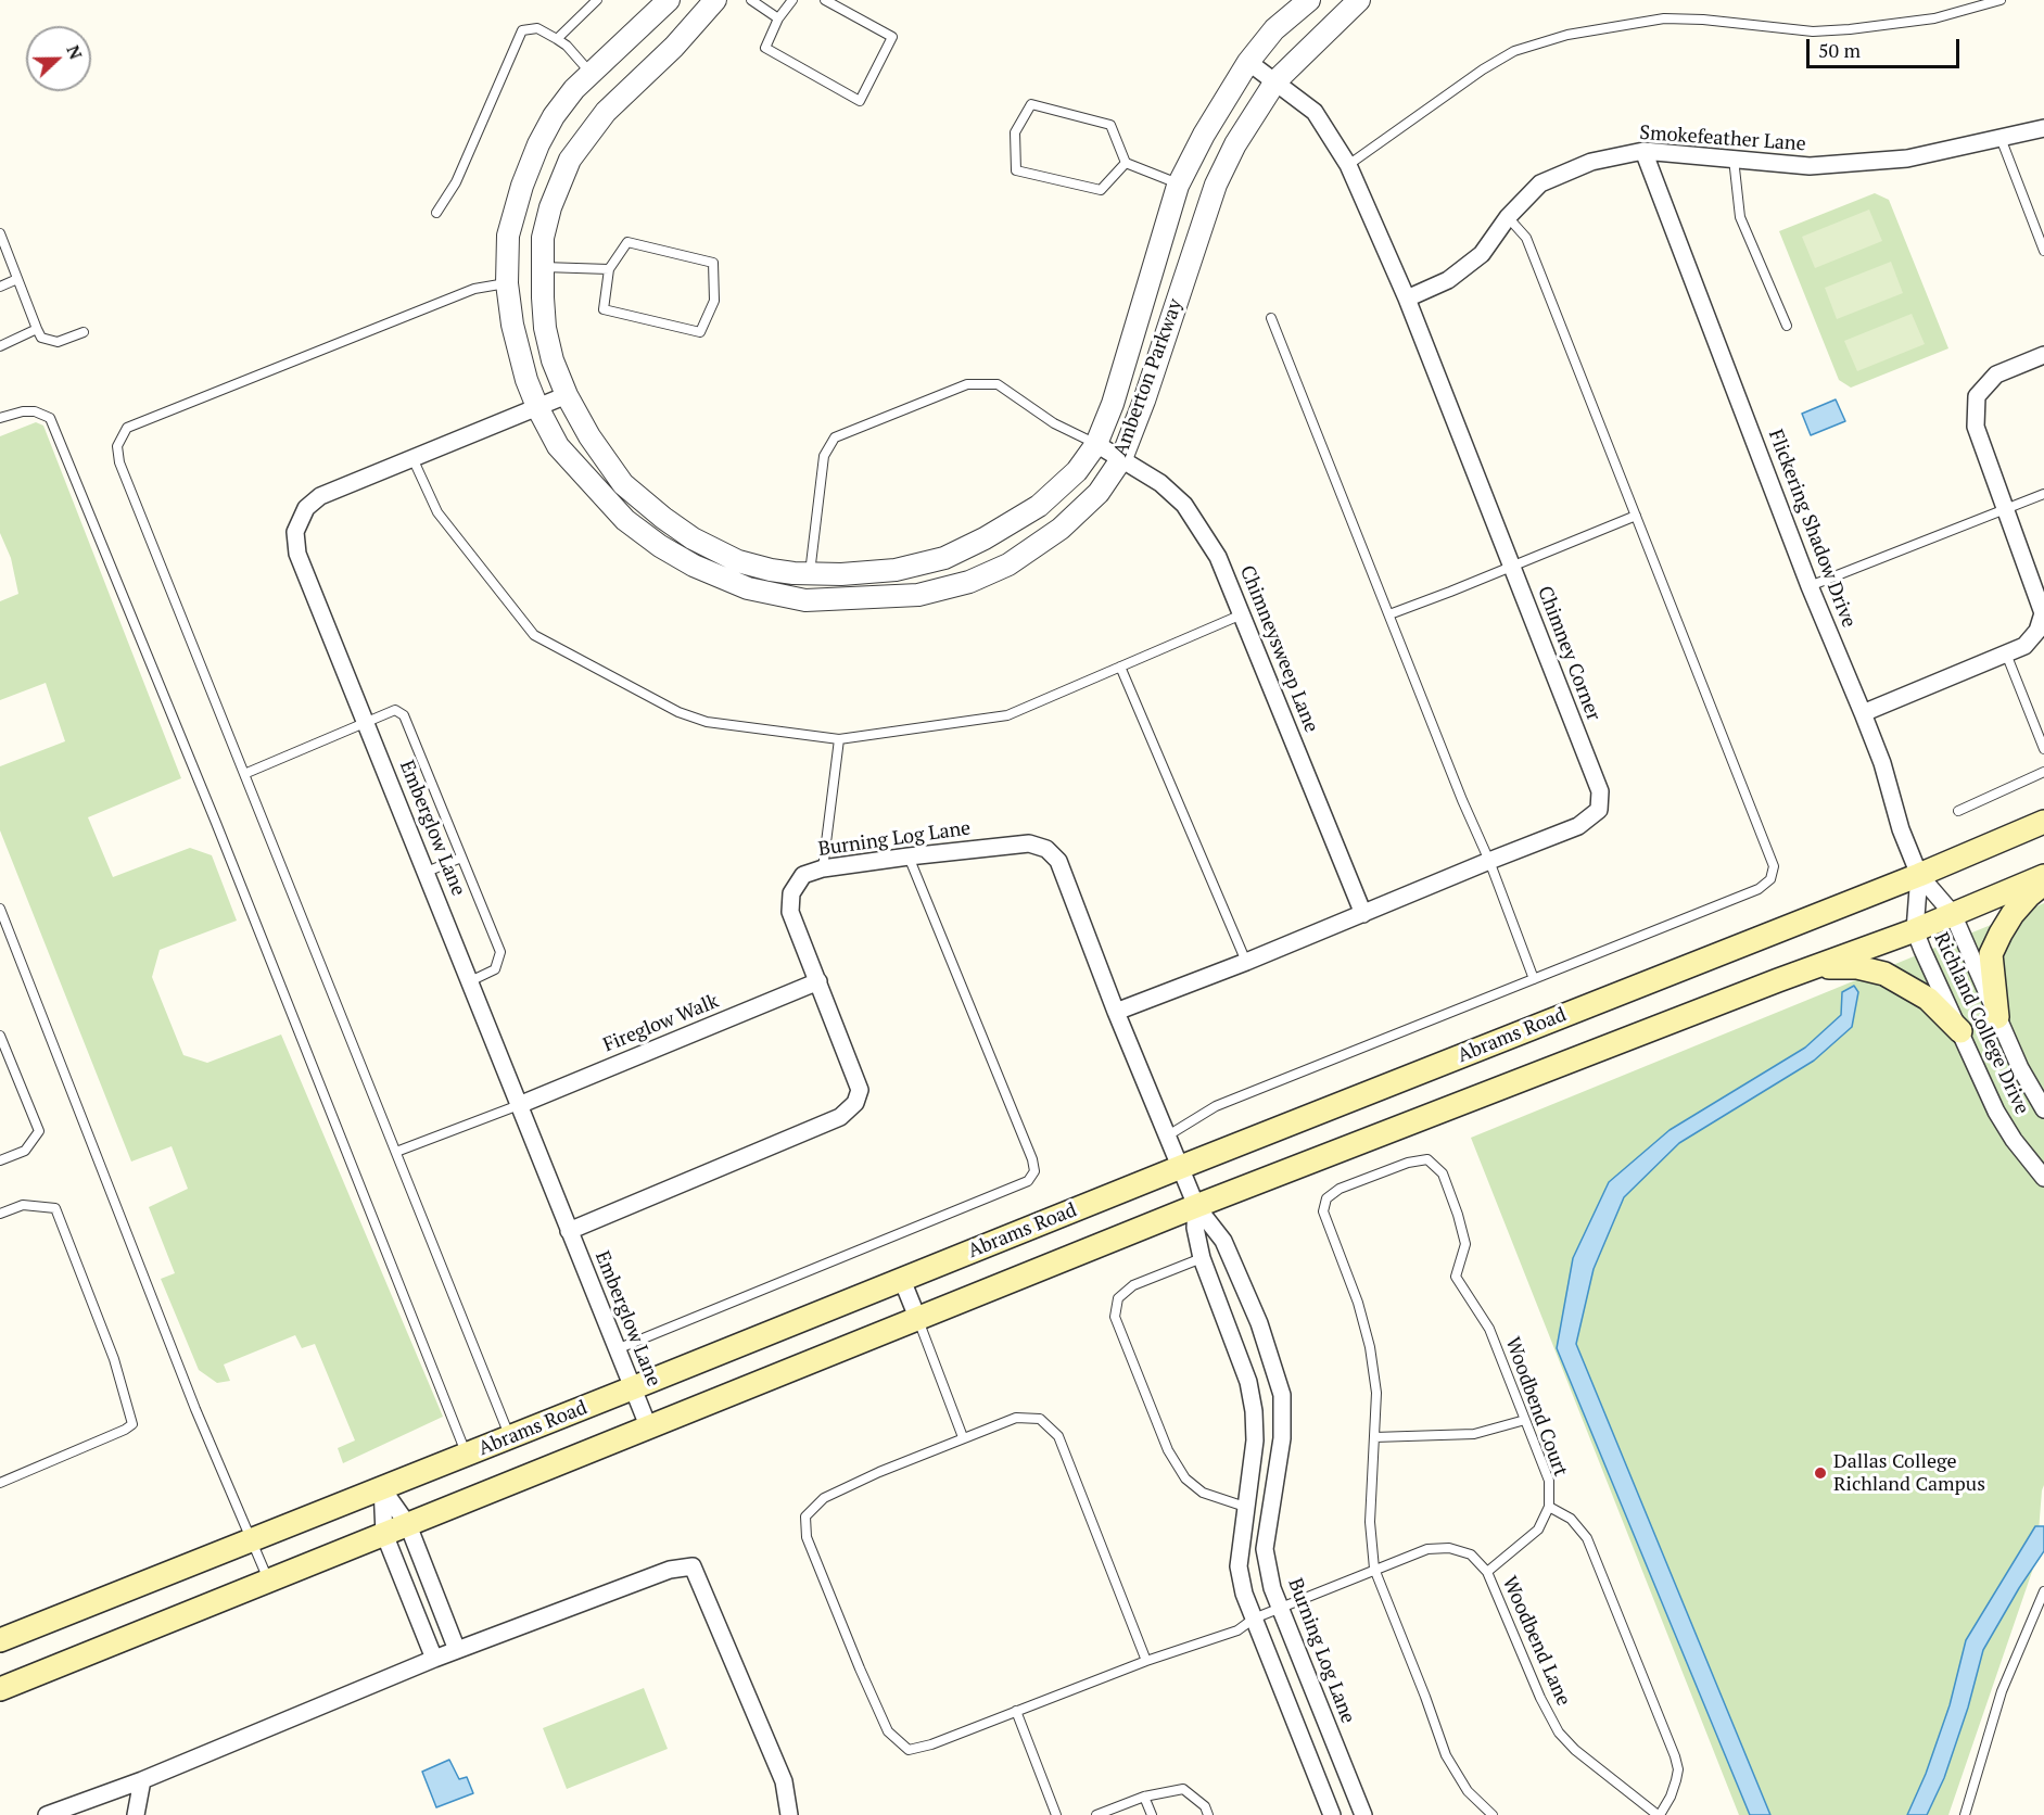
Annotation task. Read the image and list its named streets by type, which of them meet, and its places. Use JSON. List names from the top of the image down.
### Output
{
  "streets": {
    "main road": ["Abrams Road"],
    "street": [
      "Smokefeather Lane",
      "Amberton Parkway",
      "Flickering Shadow Drive",
      "Chimneysweep Lane",
      "Chimney Corner",
      "Emberglow Lane",
      "Burning Log Lane",
      "Fireglow Walk",
      "Richland College Drive"
    ],
    "lane": ["Woodbend Court", "Woodbend Lane"]
  },
  "crossings": [
    ["Smokefeather Lane", "Flickering Shadow Drive"],
    ["Smokefeather Lane", "Chimney Corner"],
    ["Amberton Parkway", "Chimneysweep Lane"],
    ["Amberton Parkway", "Chimney Corner"],
    ["Amberton Parkway", "Emberglow Lane"],
    ["Flickering Shadow Drive", "Richland College Drive"],
    ["Flickering Shadow Drive", "Abrams Road"],
    ["Chimneysweep Lane", "Chimney Corner"],
    ["Chimney Corner", "Burning Log Lane"],
    ["Emberglow Lane", "Burning Log Lane"],
    ["Emberglow Lane", "Fireglow Walk"],
    ["Emberglow Lane", "Abrams Road"],
    ["Burning Log Lane", "Fireglow Walk"],
    ["Burning Log Lane", "Abrams Road"],
    ["Burning Log Lane", "Woodbend Lane"],
    ["Richland College Drive", "Abrams Road"],
    ["Woodbend Court", "Woodbend Lane"]
  ],
  "places": ["Dallas College Richland Campus"],
  "scale_bar": "50 m",
  "north": "right"
}
